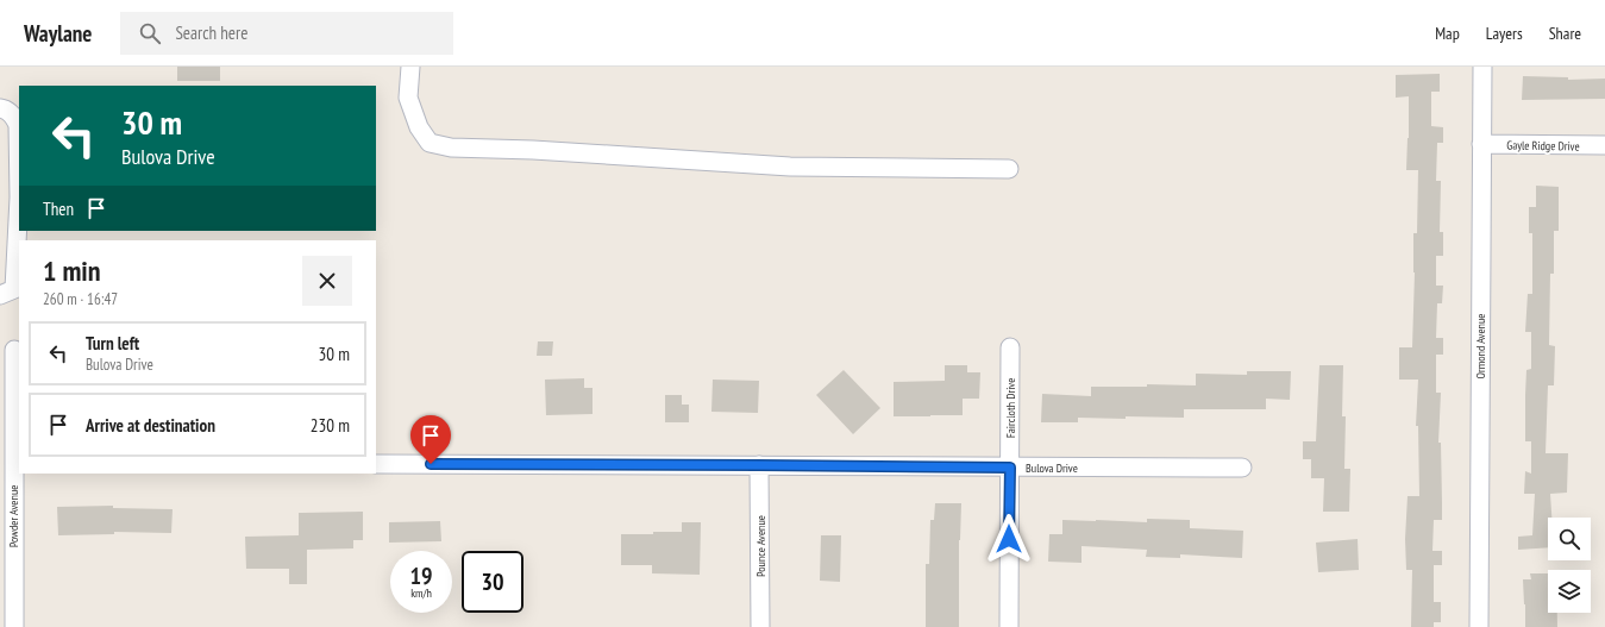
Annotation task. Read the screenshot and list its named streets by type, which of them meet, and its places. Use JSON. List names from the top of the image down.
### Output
{
  "streets": {
    "street": [
      "Gayle Ridge Drive",
      "Ormond Avenue",
      "Faircloth Drive",
      "Bulova Drive",
      "Powder Avenue",
      "Pounce Avenue"
    ]
  },
  "crossings": [
    ["Gayle Ridge Drive", "Ormond Avenue"],
    ["Faircloth Drive", "Bulova Drive"],
    ["Bulova Drive", "Pounce Avenue"]
  ],
  "page": {
    "header": "Waylane",
    "search": "Search here",
    "nav": ["Map", "Layers", "Share"],
    "turn": ["30 m", "Bulova Drive"],
    "then": "Then",
    "heading": ["1 min", "260 m · 16:47"],
    "list": [
      {
        "name": "Turn left",
        "note": "Bulova Drive",
        "value": "30 m"
      },
      {
        "name": "Arrive at destination",
        "value": "230 m"
      }
    ],
    "speed": "19 km/h",
    "limit": "30"
  }
}
